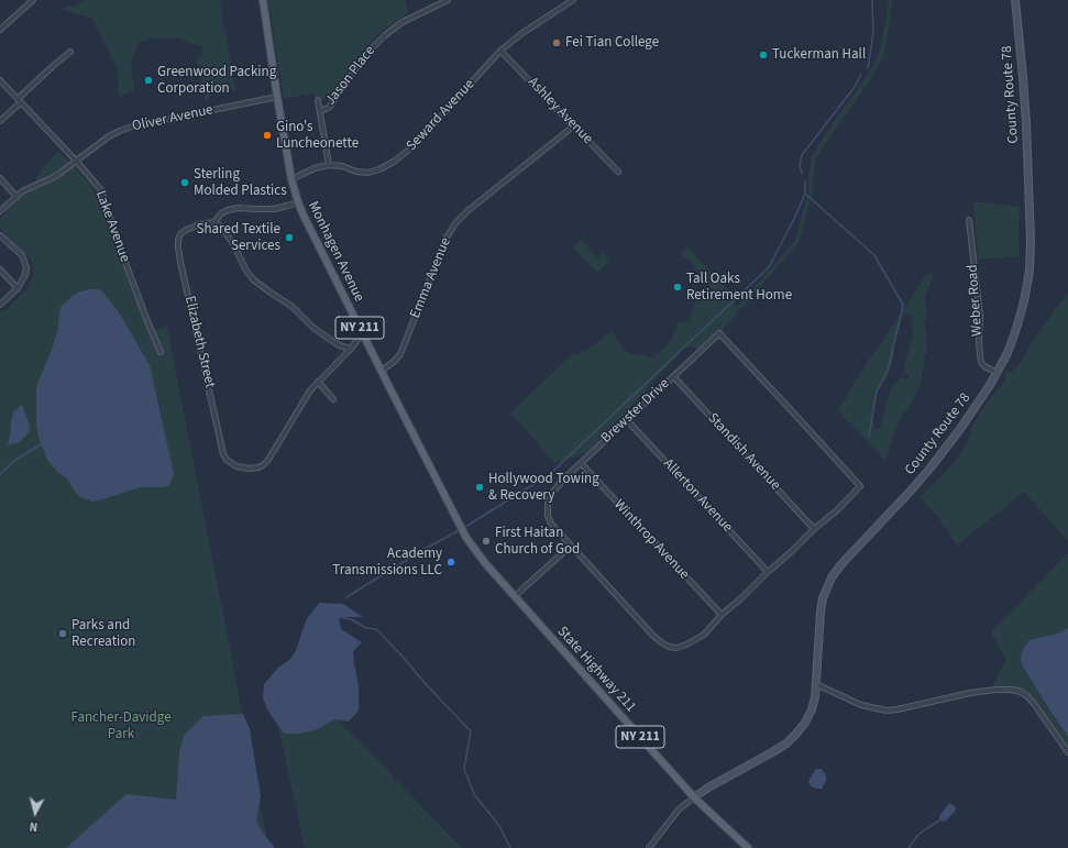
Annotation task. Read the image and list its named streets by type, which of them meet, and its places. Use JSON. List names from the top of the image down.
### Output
{
  "streets": {
    "main road": ["Monhagen Avenue", "NY 211", "State Highway 211"],
    "street": [
      "Jason Place",
      "County Route 78",
      "Ashley Avenue",
      "Seward Avenue",
      "Oliver Avenue",
      "Lake Avenue",
      "Emma Avenue",
      "Weber Road",
      "Elizabeth Street",
      "Brewster Drive",
      "Standish Avenue",
      "Allerton Avenue",
      "Winthrop Avenue"
    ]
  },
  "crossings": [
    ["County Route 78", "Weber Road"],
    ["County Route 78", "State Highway 211"],
    ["Ashley Avenue", "Seward Avenue"],
    ["Ashley Avenue", "Emma Avenue"],
    ["Seward Avenue", "Monhagen Avenue"],
    ["Oliver Avenue", "Lake Avenue"],
    ["Oliver Avenue", "Monhagen Avenue"],
    ["Monhagen Avenue", "Emma Avenue"],
    ["Monhagen Avenue", "State Highway 211"],
    ["Brewster Drive", "Standish Avenue"],
    ["Brewster Drive", "Allerton Avenue"],
    ["Brewster Drive", "Winthrop Avenue"]
  ],
  "parks": ["Fancher-Davidge Park"],
  "places": [
    "Fei Tian College",
    "Tuckerman Hall",
    "Greenwood Packing Corporation",
    "Gino's Luncheonette",
    "Sterling Molded Plastics",
    "Shared Textile Services",
    "Tall Oaks Retirement Home",
    "Hollywood Towing & Recovery",
    "First Haitan Church of God",
    "Academy Transmissions LLC",
    "Parks and Recreation"
  ],
  "north": "bottom"
}
